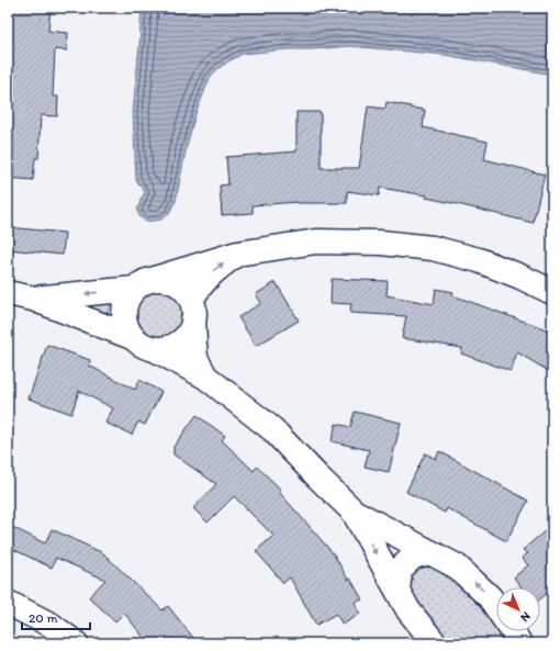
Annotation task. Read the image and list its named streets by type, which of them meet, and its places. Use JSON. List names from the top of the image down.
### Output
{
  "scale_bar": "20 m",
  "north": "bottom right"
}
